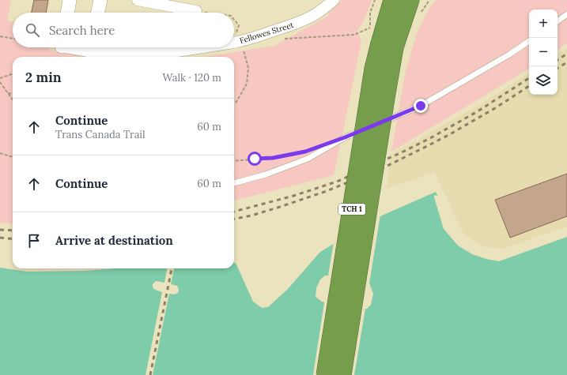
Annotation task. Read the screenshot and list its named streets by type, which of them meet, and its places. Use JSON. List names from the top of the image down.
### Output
{
  "streets": {
    "highway": ["TCH 1"],
    "street": ["Fellowes Street"]
  },
  "page": {
    "map_buttons": ["+", "−"],
    "search": "Search here",
    "heading": ["2 min", "Walk · 120 m"],
    "list": [
      ["Continue", "Trans Canada Trail", "60 m"],
      ["Continue", "60 m"],
      "Arrive at destination"
    ]
  }
}
